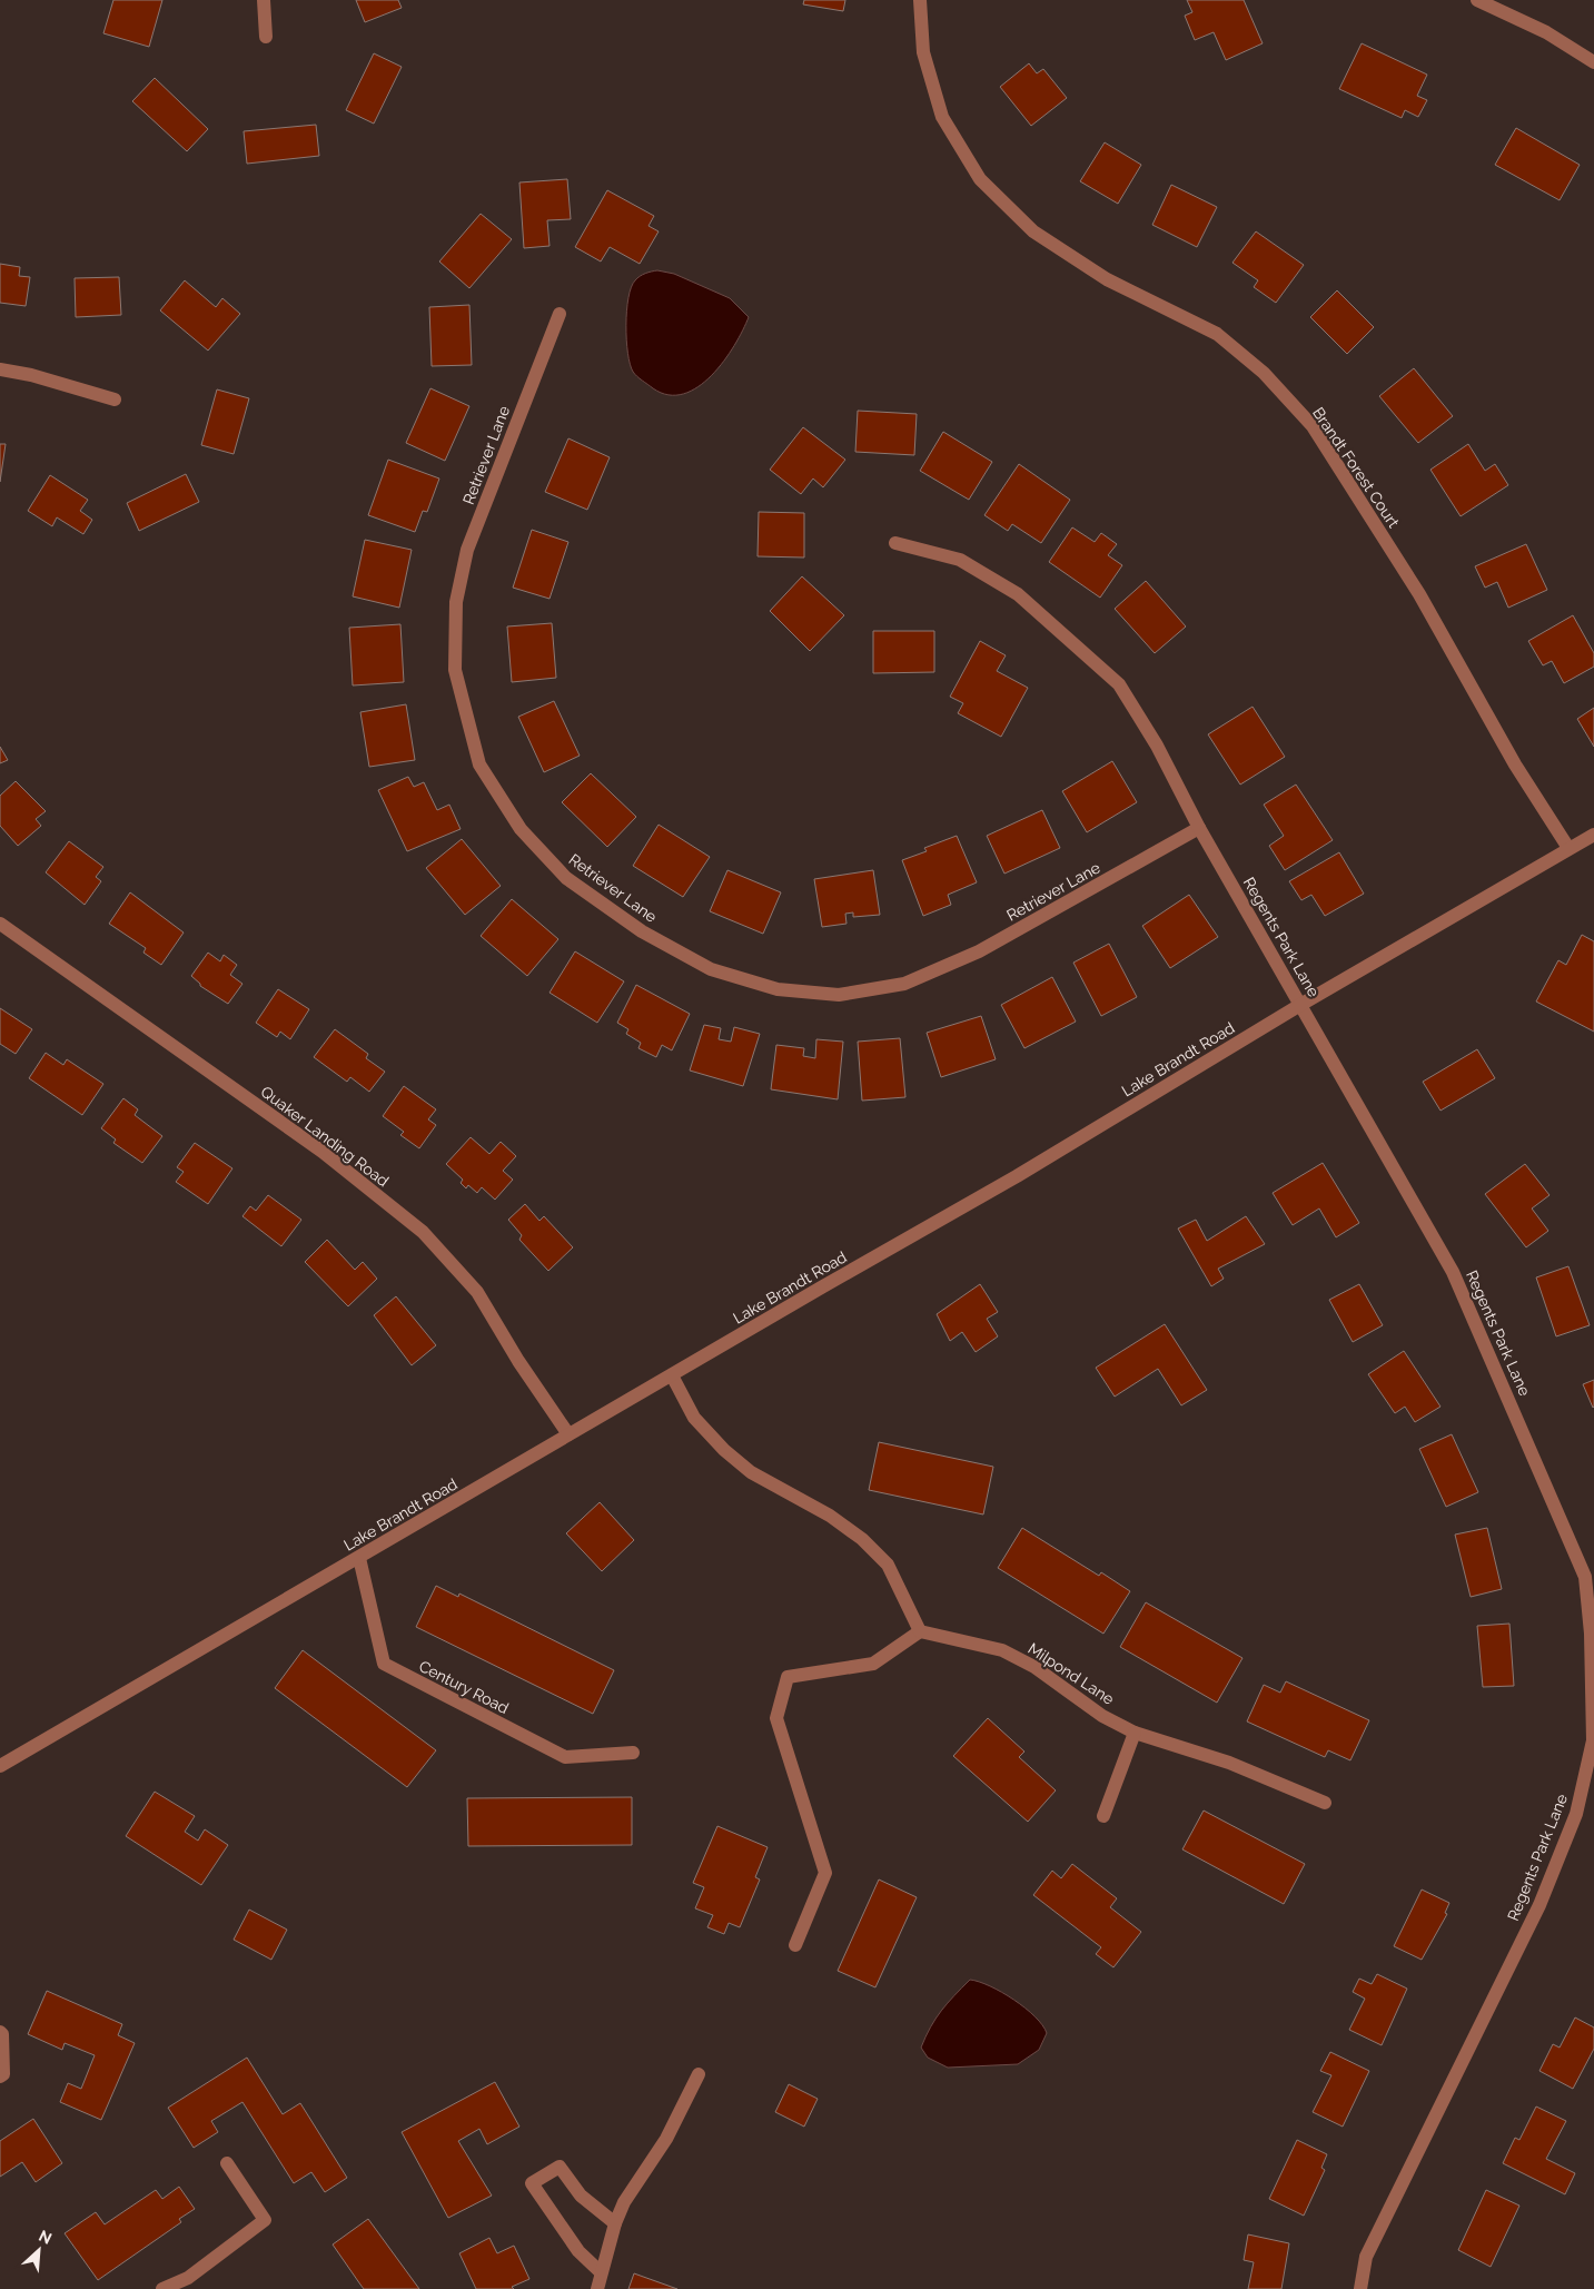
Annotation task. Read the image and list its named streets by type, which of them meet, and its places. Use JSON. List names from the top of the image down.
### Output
{
  "streets": {
    "street": [
      "Retriever Lane",
      "Brandt Forest Court",
      "Regents Park Lane",
      "Lake Brandt Road",
      "Quaker Landing Road",
      "Milpond Lane",
      "Century Road"
    ]
  },
  "crossings": [
    ["Retriever Lane", "Regents Park Lane"],
    ["Brandt Forest Court", "Lake Brandt Road"],
    ["Regents Park Lane", "Lake Brandt Road"],
    ["Lake Brandt Road", "Quaker Landing Road"],
    ["Lake Brandt Road", "Century Road"]
  ],
  "north": "top right"
}
